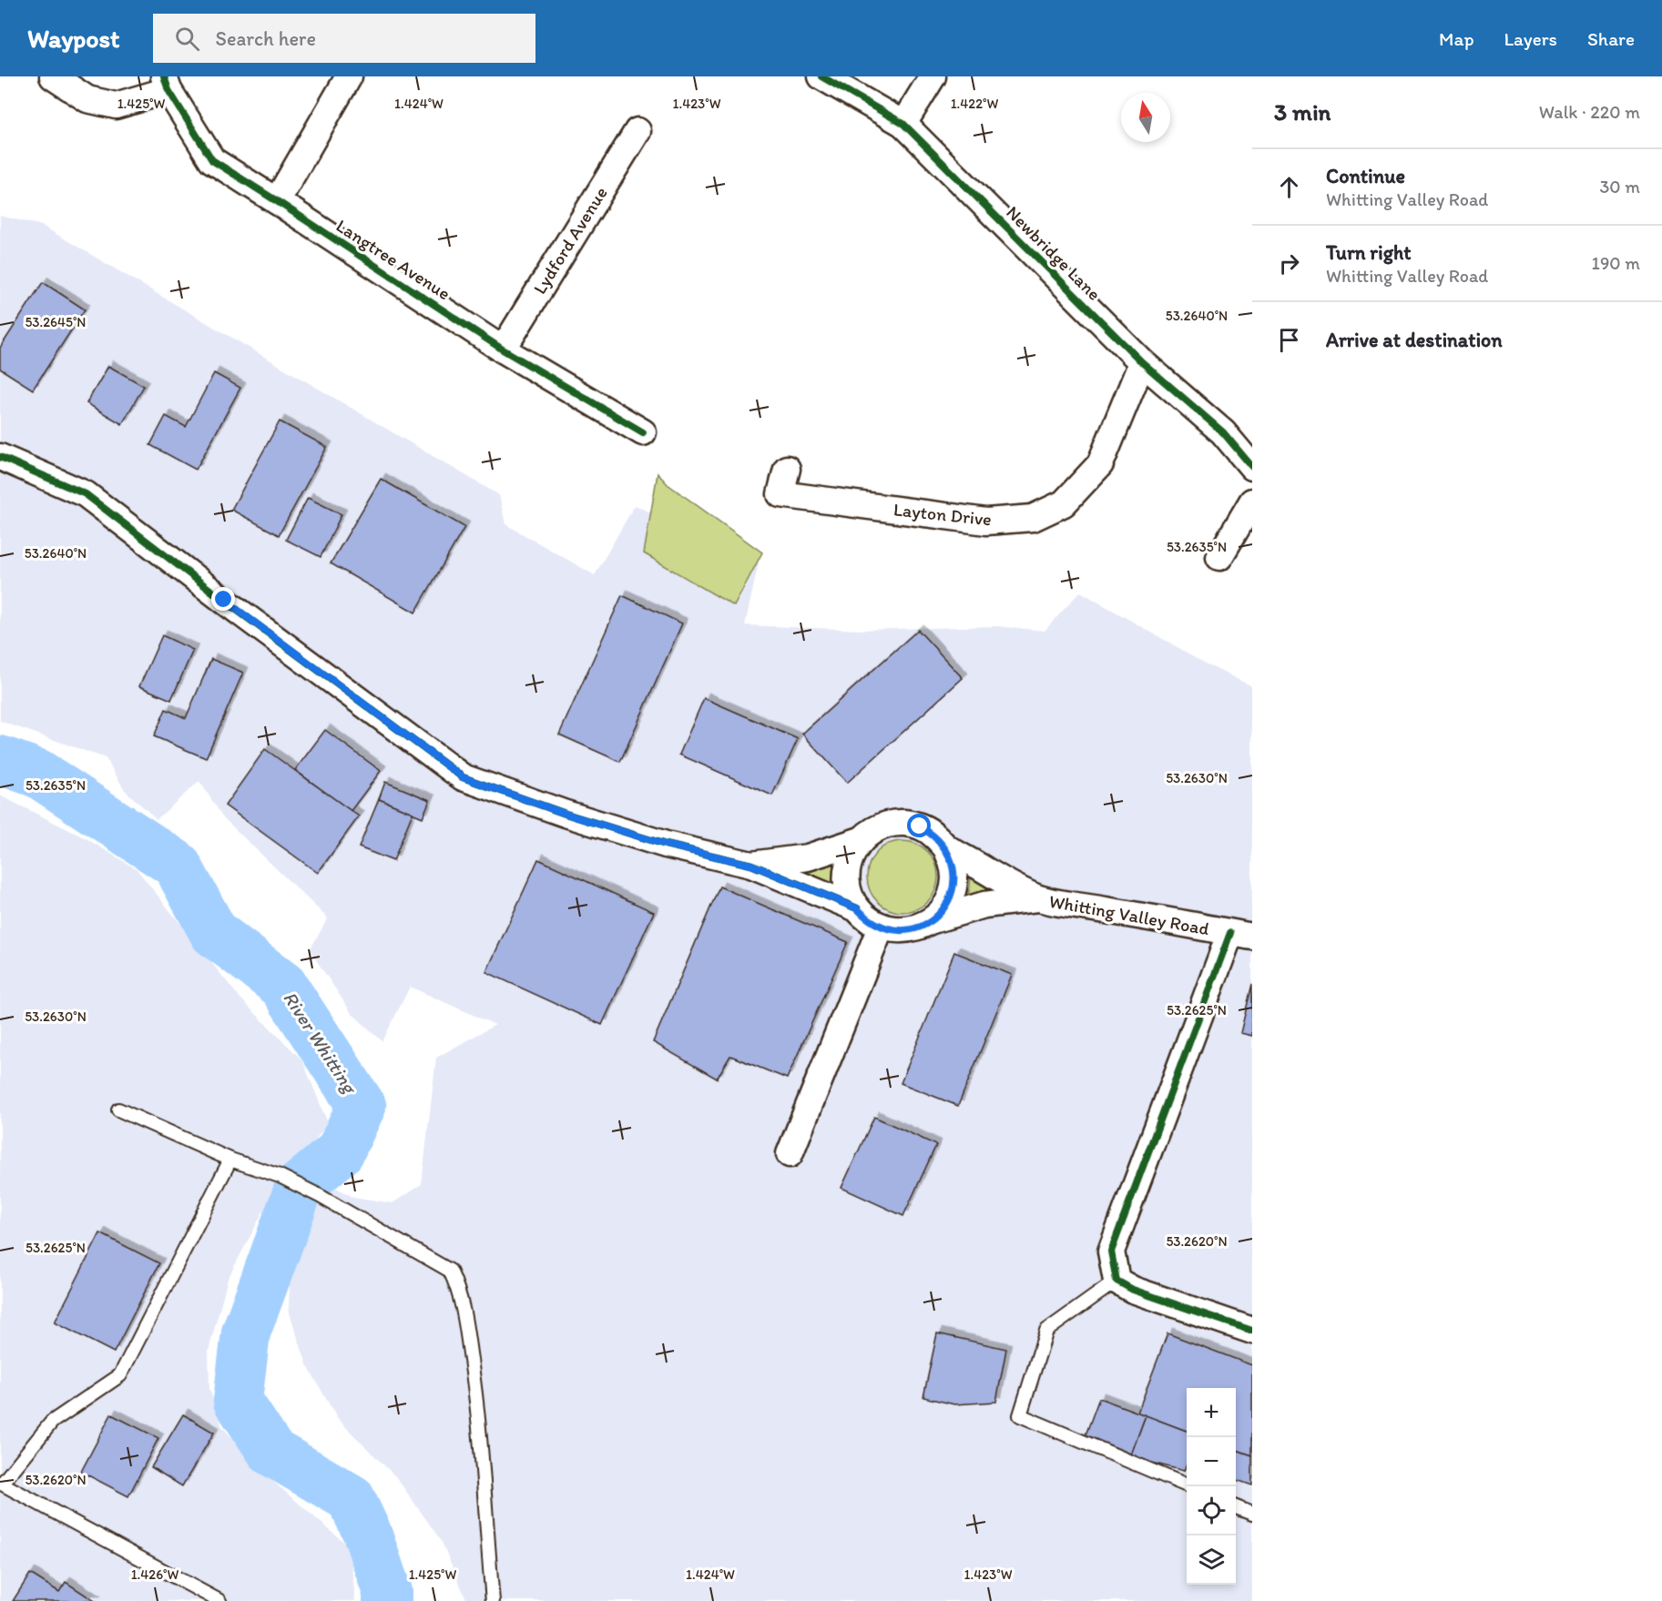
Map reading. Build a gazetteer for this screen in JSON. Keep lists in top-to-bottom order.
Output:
{
  "streets": {
    "street": [
      "Lydford Avenue",
      "Newbridge Lane",
      "Langtree Avenue",
      "Layton Drive",
      "Whitting Valley Road"
    ]
  },
  "crossings": [
    ["Lydford Avenue", "Langtree Avenue"],
    ["Newbridge Lane", "Layton Drive"]
  ],
  "water": ["River Whitting"],
  "north": "top",
  "page": {
    "header": "Waypost",
    "search": "Search here",
    "nav": ["Map", "Layers", "Share"],
    "heading": ["3 min", "Walk · 220 m"],
    "list": [
      ["Continue", "Whitting Valley Road", "30 m"],
      ["Turn right", "Whitting Valley Road", "190 m"],
      "Arrive at destination"
    ],
    "map_buttons": ["+", "−"]
  },
  "coordinates": [
    "1.425°W",
    "1.424°W",
    "1.423°W",
    "1.422°W",
    "53.2640°N",
    "53.2645°N",
    "53.2635°N",
    "53.2630°N",
    "53.2625°N",
    "53.2620°N",
    "1.426°W"
  ]
}
